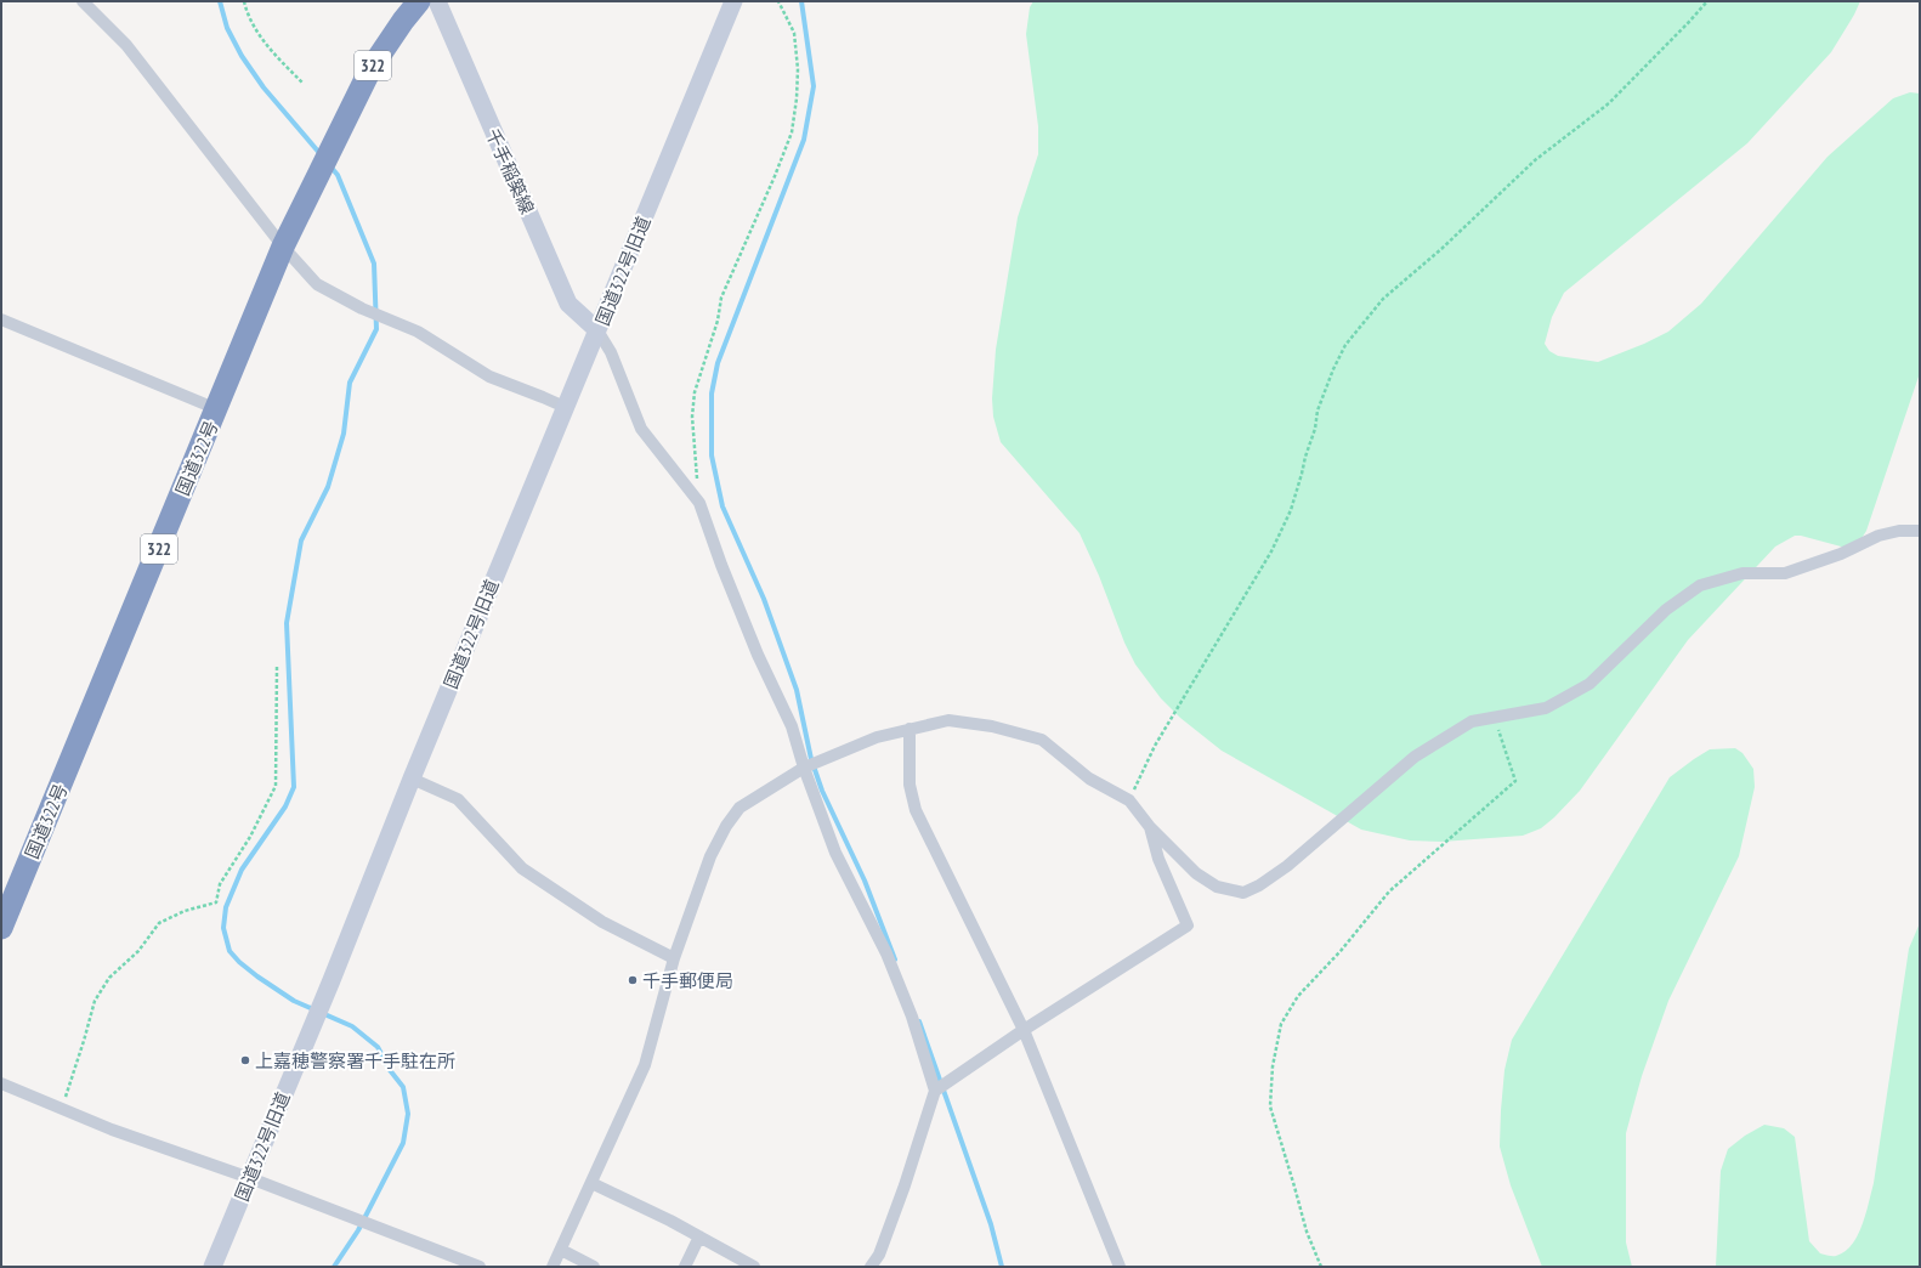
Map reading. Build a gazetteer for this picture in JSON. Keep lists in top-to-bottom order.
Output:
{
  "streets": {
    "highway": ["322", "国道322号"],
    "street": ["千手稲築線", "国道322号旧道"]
  },
  "crossings": [
    ["千手稲築線", "国道322号旧道"]
  ],
  "places": ["千手郵便局", "上嘉穂警察署千手駐在所"]
}
